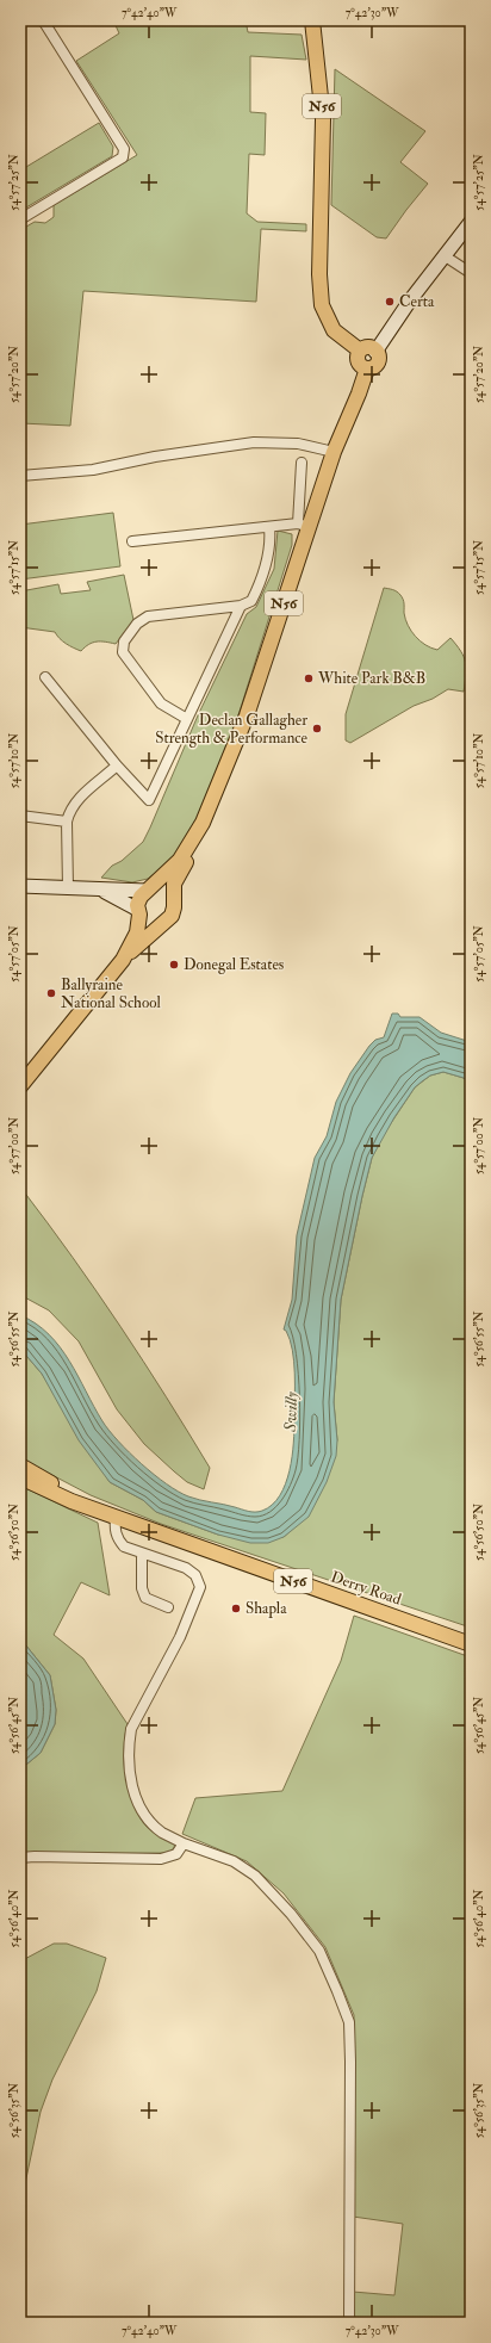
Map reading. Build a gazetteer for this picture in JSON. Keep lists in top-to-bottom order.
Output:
{
  "streets": {
    "main road": ["N56", "Derry Road"]
  },
  "water": ["Swilly"],
  "places": [
    "Certa",
    "White Park B&B",
    "Declan Gallagher Strength & Performance",
    "Donegal Estates",
    "Ballyraine National School",
    "Shapla"
  ],
  "coordinates": [
    "7°42'40\"W",
    "7°42'30\"W",
    "54°57'25\"N",
    "54°57'20\"N",
    "54°57'15\"N",
    "54°57'10\"N",
    "54°57'05\"N",
    "54°57'00\"N",
    "54°56'55\"N",
    "54°56'50\"N",
    "54°56'45\"N",
    "54°56'40\"N",
    "54°56'35\"N"
  ]
}
